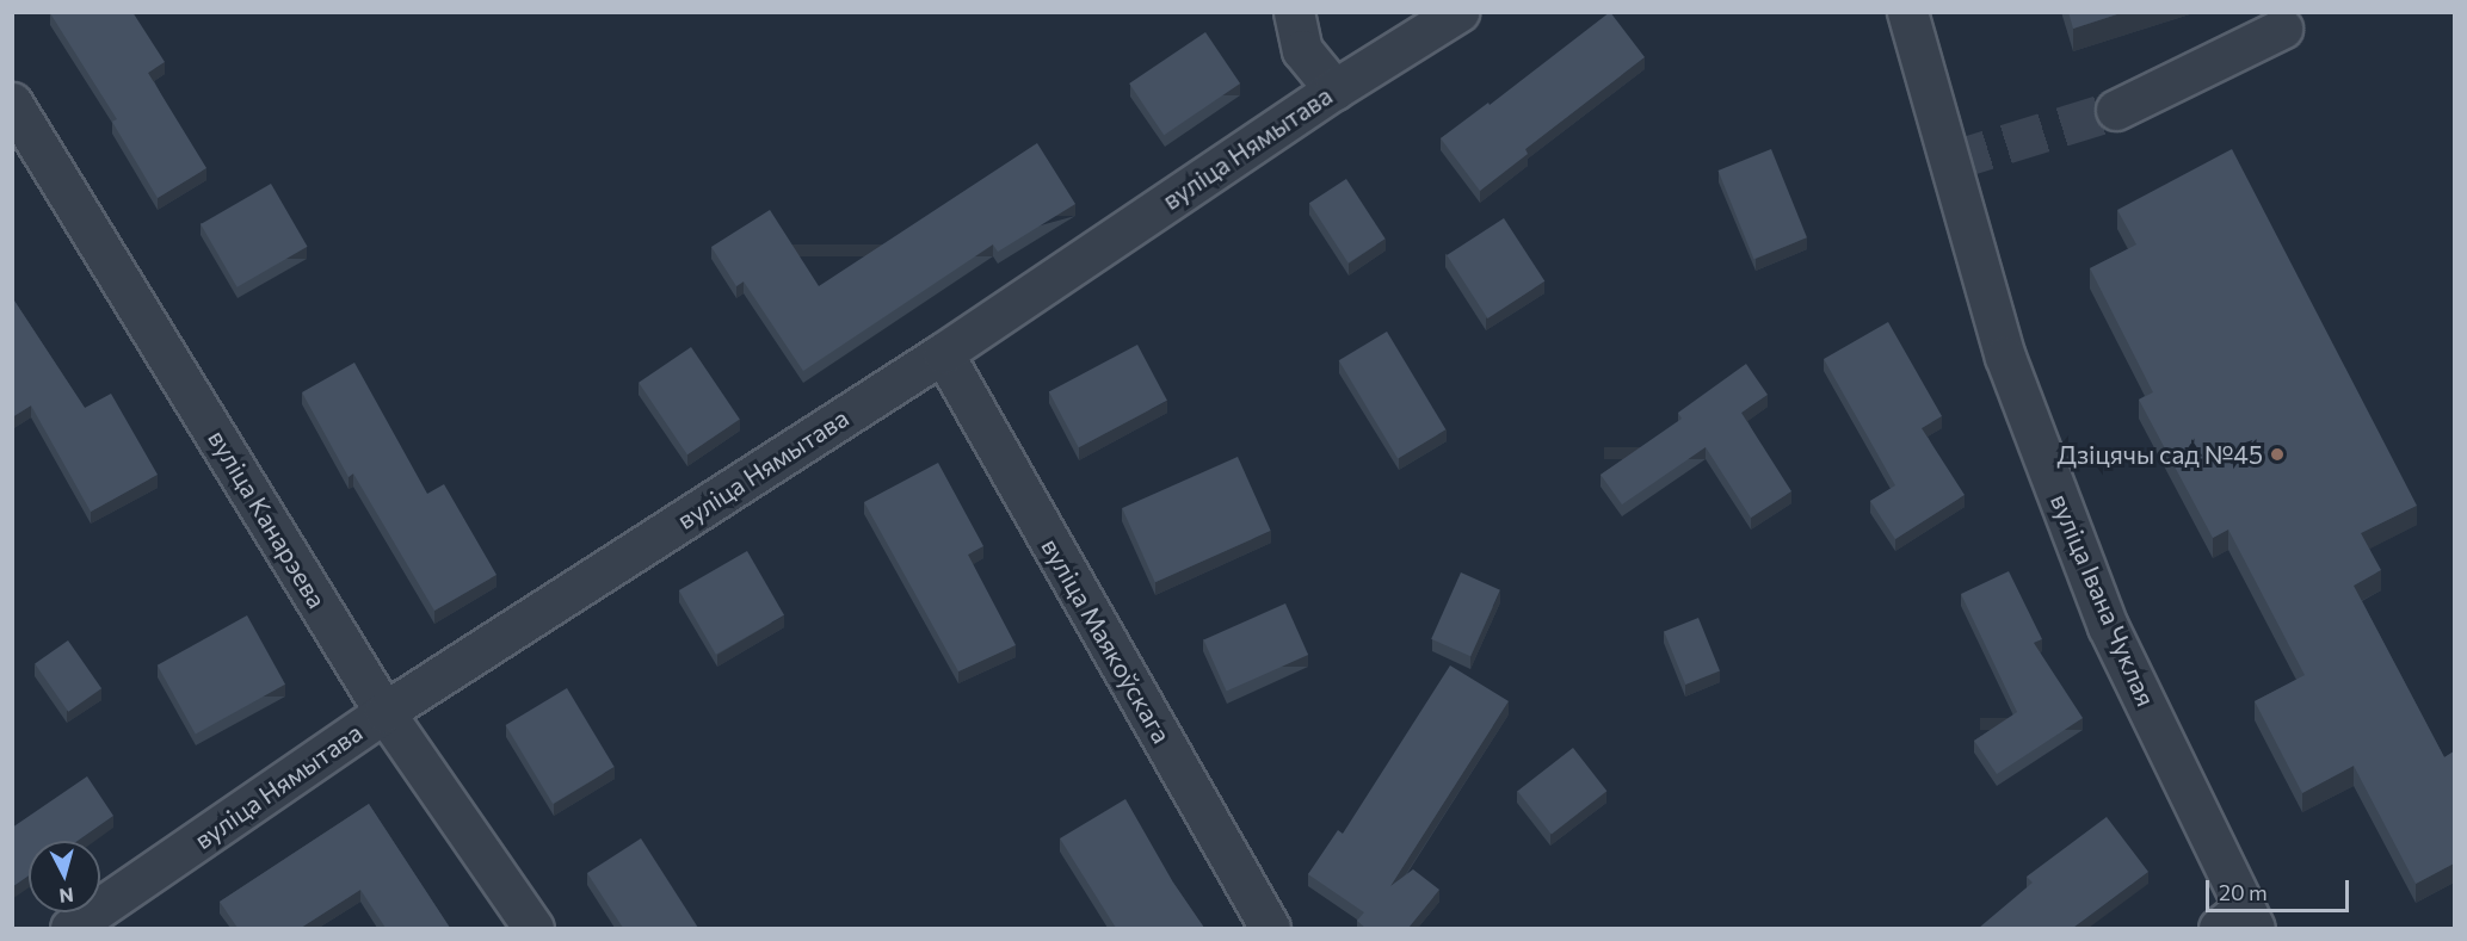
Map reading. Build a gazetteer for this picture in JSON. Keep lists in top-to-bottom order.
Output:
{
  "streets": {
    "street": [
      "вуліца Нямытава",
      "вуліца Канарэева",
      "вуліца Івана Чуклая",
      "вуліца Маякоўскага"
    ]
  },
  "crossings": [
    ["вуліца Нямытава", "вуліца Канарэева"],
    ["вуліца Нямытава", "вуліца Маякоўскага"]
  ],
  "places": ["Дзіцячы сад №45"],
  "scale_bar": "20 m",
  "north": "bottom"
}
